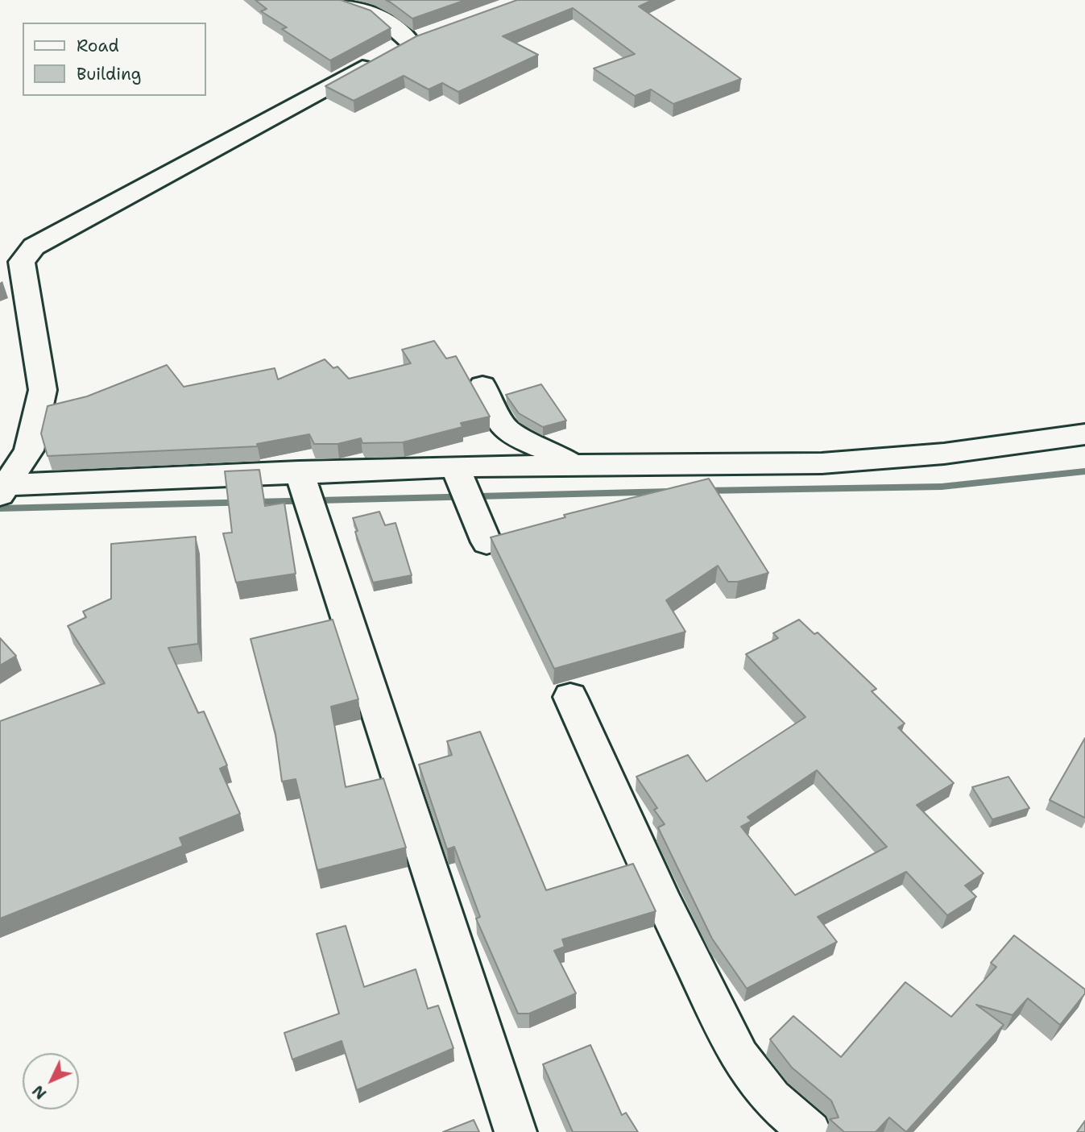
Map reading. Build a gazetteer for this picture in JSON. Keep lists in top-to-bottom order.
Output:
{
  "legend": ["Road", "Building"],
  "north": "bottom left"
}
